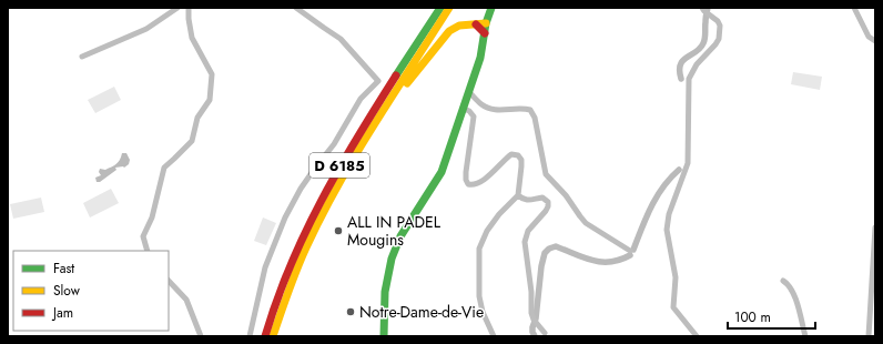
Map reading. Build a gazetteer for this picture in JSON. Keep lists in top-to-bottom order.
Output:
{
  "streets": {
    "main road": ["D 6185"]
  },
  "places": ["ALL IN PADEL Mougins", "Notre-Dame-de-Vie"],
  "legend": ["Fast", "Slow", "Jam"],
  "scale_bar": "100 m"
}
